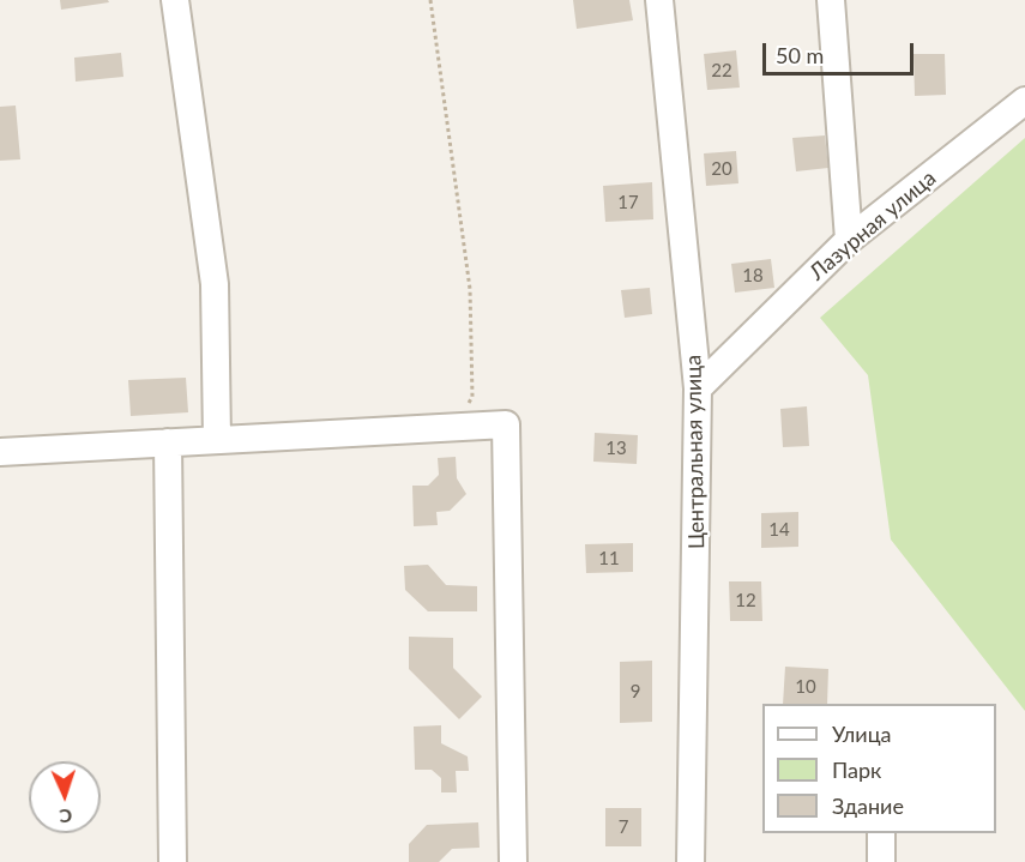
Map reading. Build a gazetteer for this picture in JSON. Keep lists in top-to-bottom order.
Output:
{
  "streets": {
    "street": ["Лазурная улица", "Центральная улица"]
  },
  "crossings": [
    ["Лазурная улица", "Центральная улица"]
  ],
  "house_numbers": [
    "22",
    "20",
    "17",
    "18",
    "13",
    "14",
    "11",
    "12",
    "10",
    "9",
    "7"
  ],
  "legend": ["Улица", "Парк", "Здание"],
  "scale_bar": "50 m",
  "north": "bottom"
}
